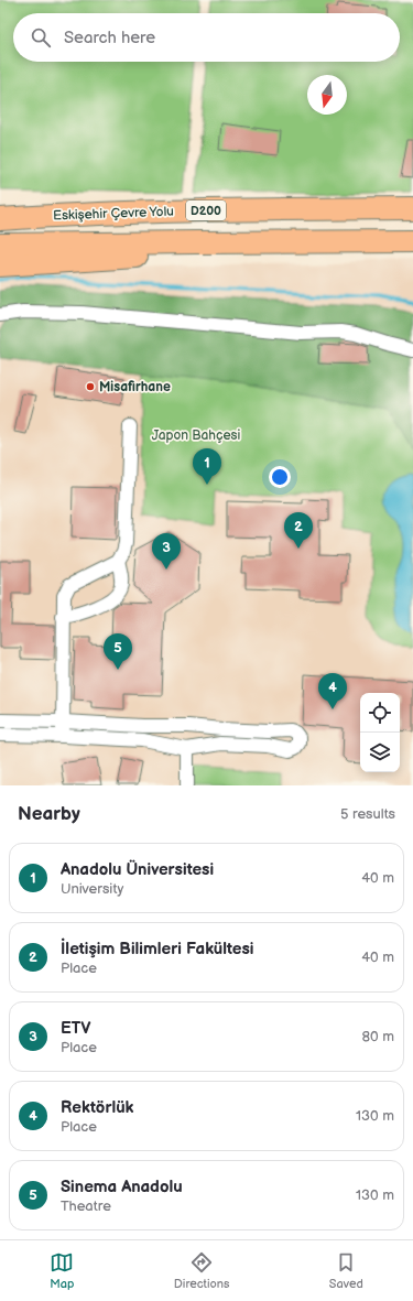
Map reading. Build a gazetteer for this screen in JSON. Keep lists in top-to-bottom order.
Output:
{
  "streets": {
    "highway": ["D200", "Eskişehir Çevre Yolu"]
  },
  "parks": ["Japon Bahçesi"],
  "places": ["Misafirhane"],
  "north": "bottom",
  "page": {
    "search": "Search here",
    "pins": [
      "1",
      "2",
      "3",
      "5",
      "4"
    ],
    "heading": ["Nearby", "5 results"],
    "list": [
      {
        "mark": "1",
        "name": "Anadolu Üniversitesi",
        "note": "University",
        "value": "40 m"
      },
      {
        "mark": "2",
        "name": "İletişim Bilimleri Fakültesi",
        "note": "Place",
        "value": "40 m"
      },
      {
        "mark": "3",
        "name": "ETV",
        "note": "Place",
        "value": "80 m"
      },
      {
        "mark": "4",
        "name": "Rektörlük",
        "note": "Place",
        "value": "130 m"
      },
      {
        "mark": "5",
        "name": "Sinema Anadolu",
        "note": "Theatre",
        "value": "130 m"
      }
    ],
    "nav": ["Map", "Directions", "Saved"]
  }
}
